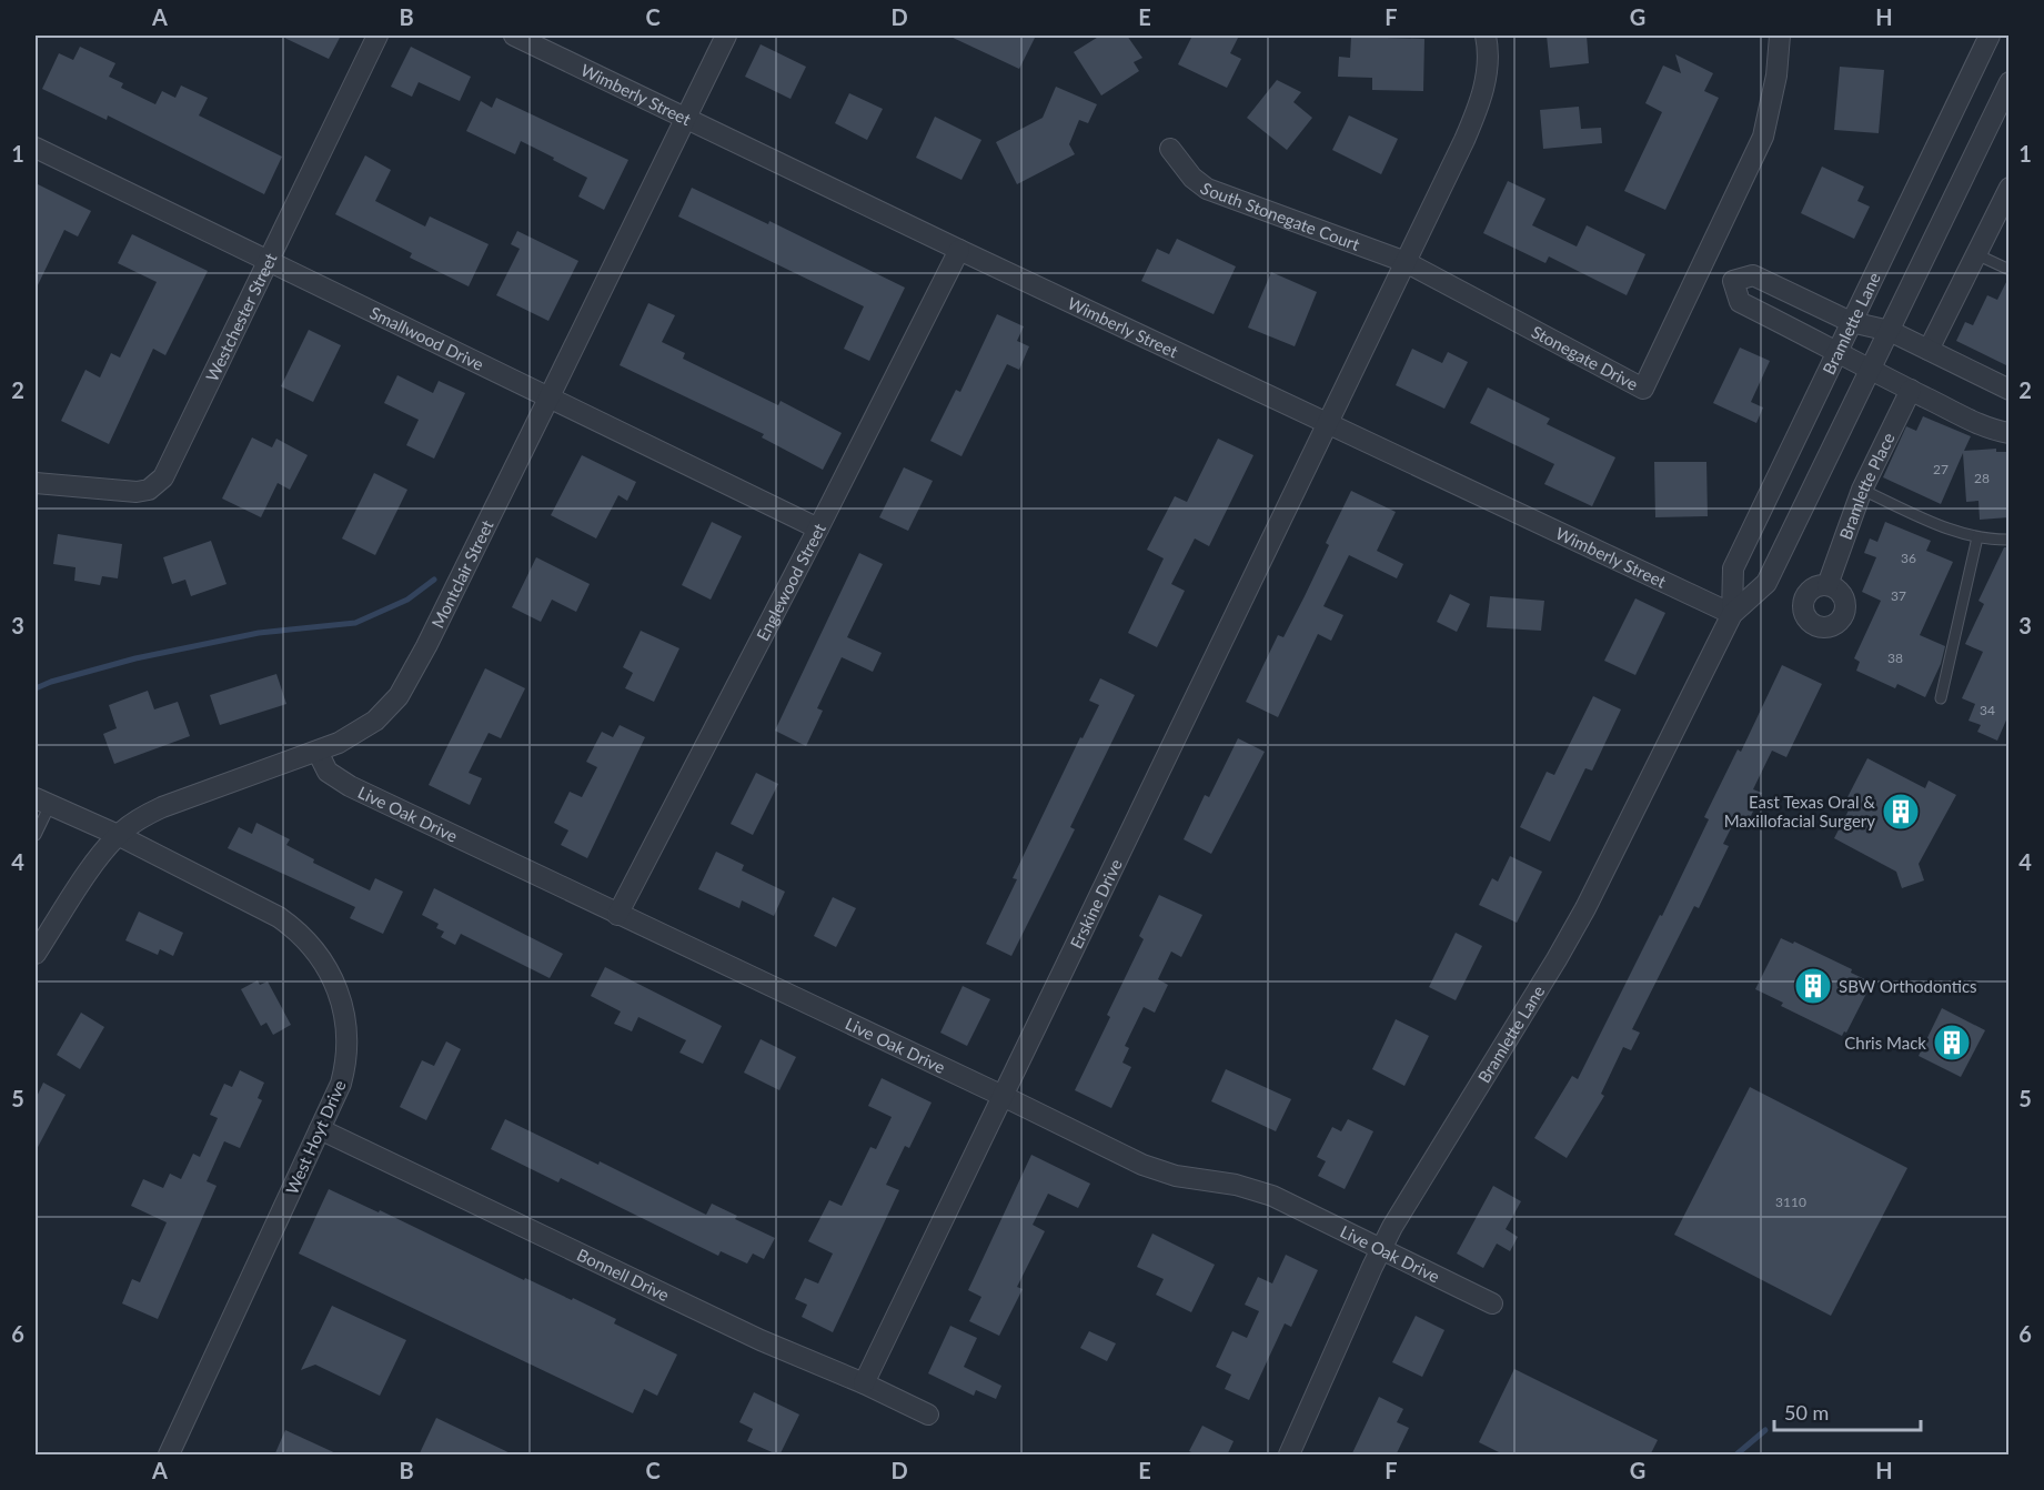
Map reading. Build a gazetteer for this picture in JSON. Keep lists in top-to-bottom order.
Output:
{
  "streets": {
    "street": [
      "Wimberly Street",
      "South Stonegate Court",
      "Westchester Street",
      "Bramlette Lane",
      "Smallwood Drive",
      "Stonegate Drive",
      "Bramlette Place",
      "Montclair Street",
      "Englewood Street",
      "Live Oak Drive",
      "Erskine Drive",
      "West Hoyt Drive",
      "Bonnell Drive"
    ]
  },
  "crossings": [
    ["Wimberly Street", "Bramlette Lane"],
    ["Wimberly Street", "Montclair Street"],
    ["Wimberly Street", "Englewood Street"],
    ["Wimberly Street", "Erskine Drive"],
    ["South Stonegate Court", "Stonegate Drive"],
    ["Westchester Street", "Smallwood Drive"],
    ["Bramlette Lane", "Live Oak Drive"],
    ["Smallwood Drive", "Montclair Street"],
    ["Smallwood Drive", "Englewood Street"],
    ["Montclair Street", "Live Oak Drive"],
    ["Montclair Street", "West Hoyt Drive"],
    ["Englewood Street", "Live Oak Drive"],
    ["Live Oak Drive", "Erskine Drive"],
    ["Erskine Drive", "Bonnell Drive"],
    ["West Hoyt Drive", "Bonnell Drive"]
  ],
  "places": {
    "building": ["East Texas Oral & Maxillofacial Surgery", "SBW Orthodontics", "Chris Mack"]
  },
  "house_numbers": [
    "27",
    "28",
    "36",
    "37",
    "38",
    "34",
    "3110"
  ],
  "scale_bar": "50 m",
  "grid": {
    "columns": [
      "A",
      "B",
      "C",
      "D",
      "E",
      "F",
      "G",
      "H"
    ],
    "rows": [
      "1",
      "2",
      "3",
      "4",
      "5",
      "6"
    ]
  }
}
